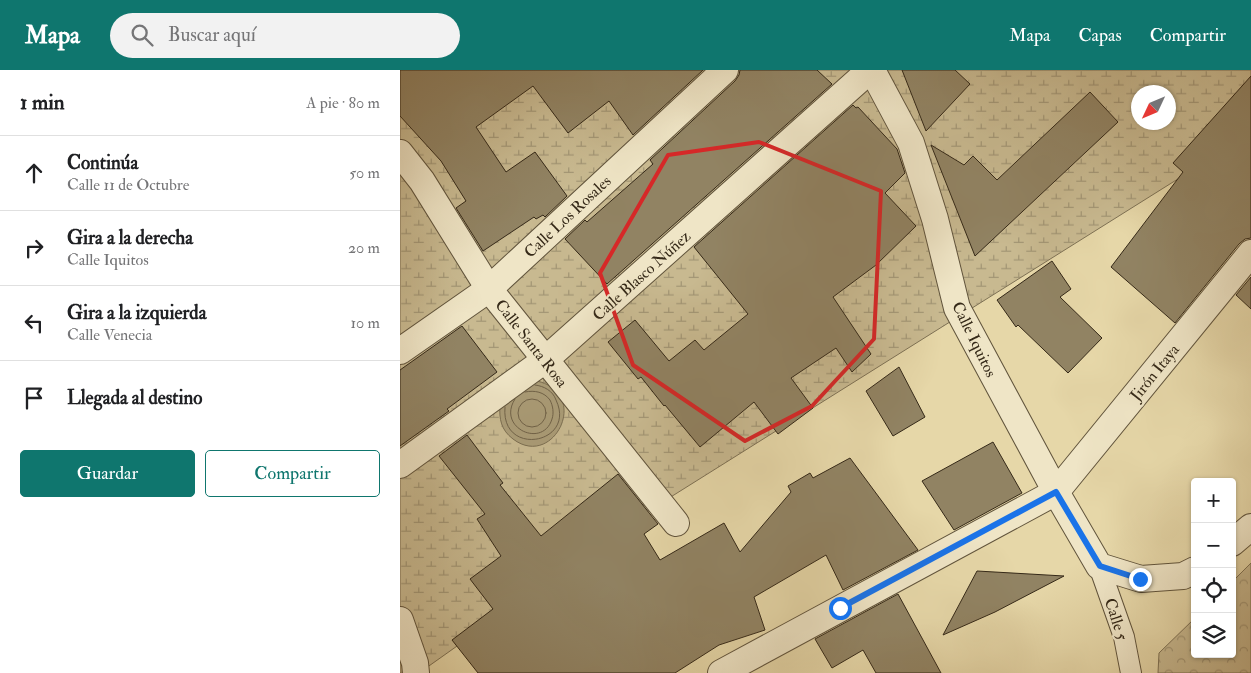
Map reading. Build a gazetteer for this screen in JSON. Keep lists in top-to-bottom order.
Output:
{
  "streets": {
    "street": [
      "Calle Los Rosales",
      "Calle Blasco Núñez",
      "Calle Iquitos",
      "Calle Santa Rosa",
      "Jirón Itaya",
      "Calle 5"
    ]
  },
  "crossings": [
    ["Calle Los Rosales", "Calle Santa Rosa"],
    ["Calle Blasco Núñez", "Calle Iquitos"],
    ["Calle Blasco Núñez", "Calle Santa Rosa"],
    ["Calle Iquitos", "Jirón Itaya"],
    ["Calle Iquitos", "Calle 5"]
  ],
  "north": "bottom left",
  "page": {
    "header": "Mapa",
    "search": "Buscar aquí",
    "nav": ["Mapa", "Capas", "Compartir"],
    "heading": ["1 min", "A pie · 80 m"],
    "list": [
      ["Continúa", "Calle 11 de Octubre", "50 m"],
      ["Gira a la derecha", "Calle Iquitos", "20 m"],
      ["Gira a la izquierda", "Calle Venecia", "10 m"],
      "Llegada al destino"
    ],
    "buttons": ["Guardar", "Compartir"],
    "map_buttons": ["+", "−"]
  }
}
